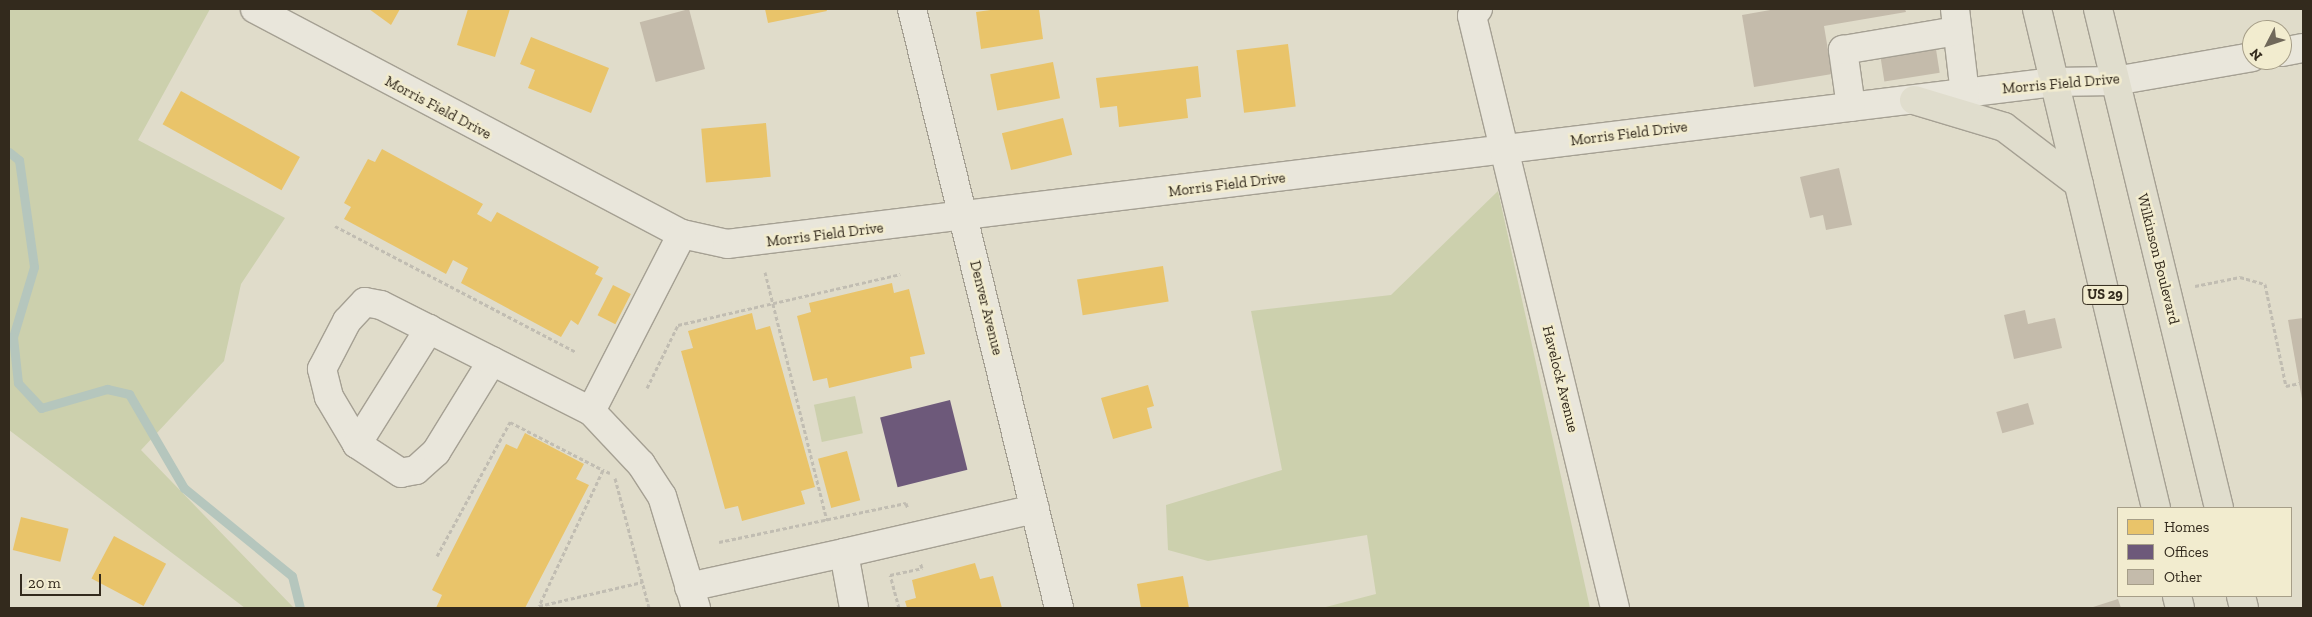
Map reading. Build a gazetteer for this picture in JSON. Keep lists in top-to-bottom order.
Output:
{
  "streets": {
    "main road": ["Wilkinson Boulevard", "US 29"],
    "street": ["Morris Field Drive", "Denver Avenue", "Havelock Avenue"]
  },
  "crossings": [
    ["Morris Field Drive", "Wilkinson Boulevard"],
    ["Morris Field Drive", "US 29"],
    ["Morris Field Drive", "Denver Avenue"],
    ["Morris Field Drive", "Havelock Avenue"]
  ],
  "legend": ["Homes", "Offices", "Other"],
  "scale_bar": "20 m",
  "north": "bottom left"
}
